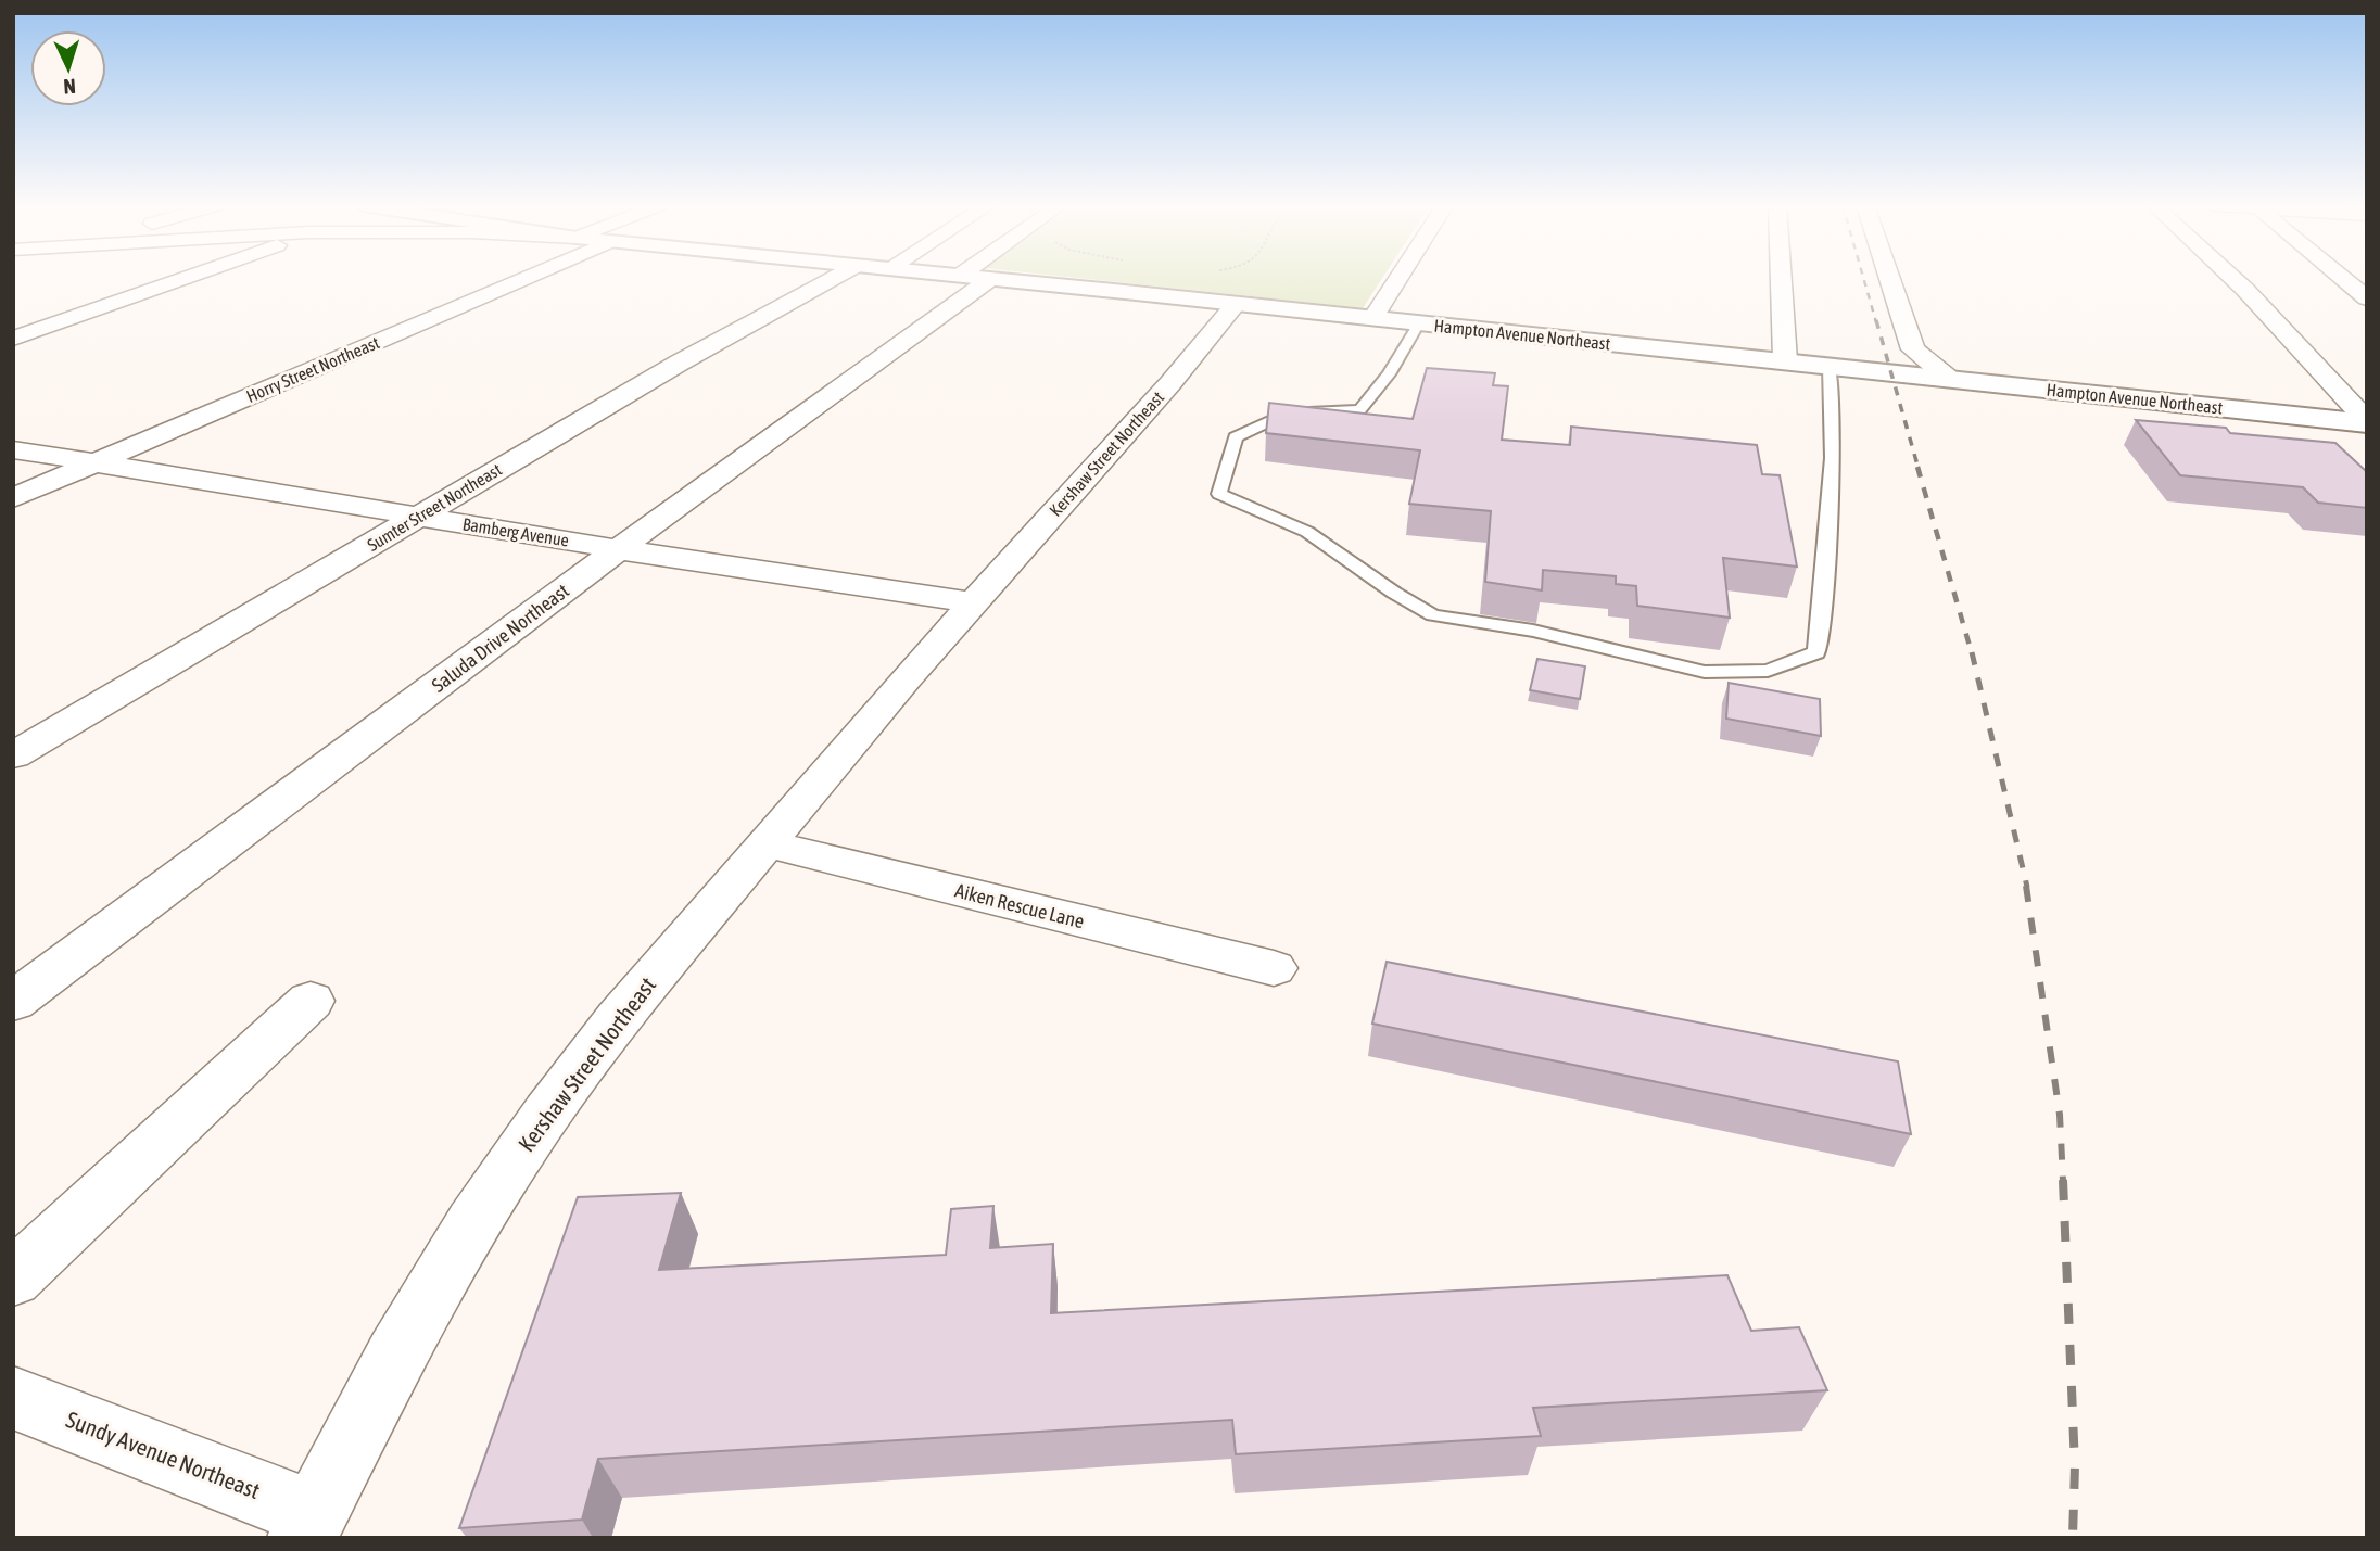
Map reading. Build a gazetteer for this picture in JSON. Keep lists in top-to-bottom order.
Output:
{
  "streets": {
    "street": [
      "Hampton Avenue Northeast",
      "Horry Street Northeast",
      "Kershaw Street Northeast",
      "Sumter Street Northeast",
      "Bamberg Avenue",
      "Saluda Drive Northeast",
      "Aiken Rescue Lane",
      "Sundy Avenue Northeast"
    ]
  },
  "crossings": [
    ["Hampton Avenue Northeast", "Kershaw Street Northeast"],
    ["Horry Street Northeast", "Bamberg Avenue"],
    ["Kershaw Street Northeast", "Bamberg Avenue"],
    ["Kershaw Street Northeast", "Aiken Rescue Lane"],
    ["Kershaw Street Northeast", "Sundy Avenue Northeast"],
    ["Sumter Street Northeast", "Bamberg Avenue"],
    ["Bamberg Avenue", "Saluda Drive Northeast"]
  ],
  "north": "bottom"
}
